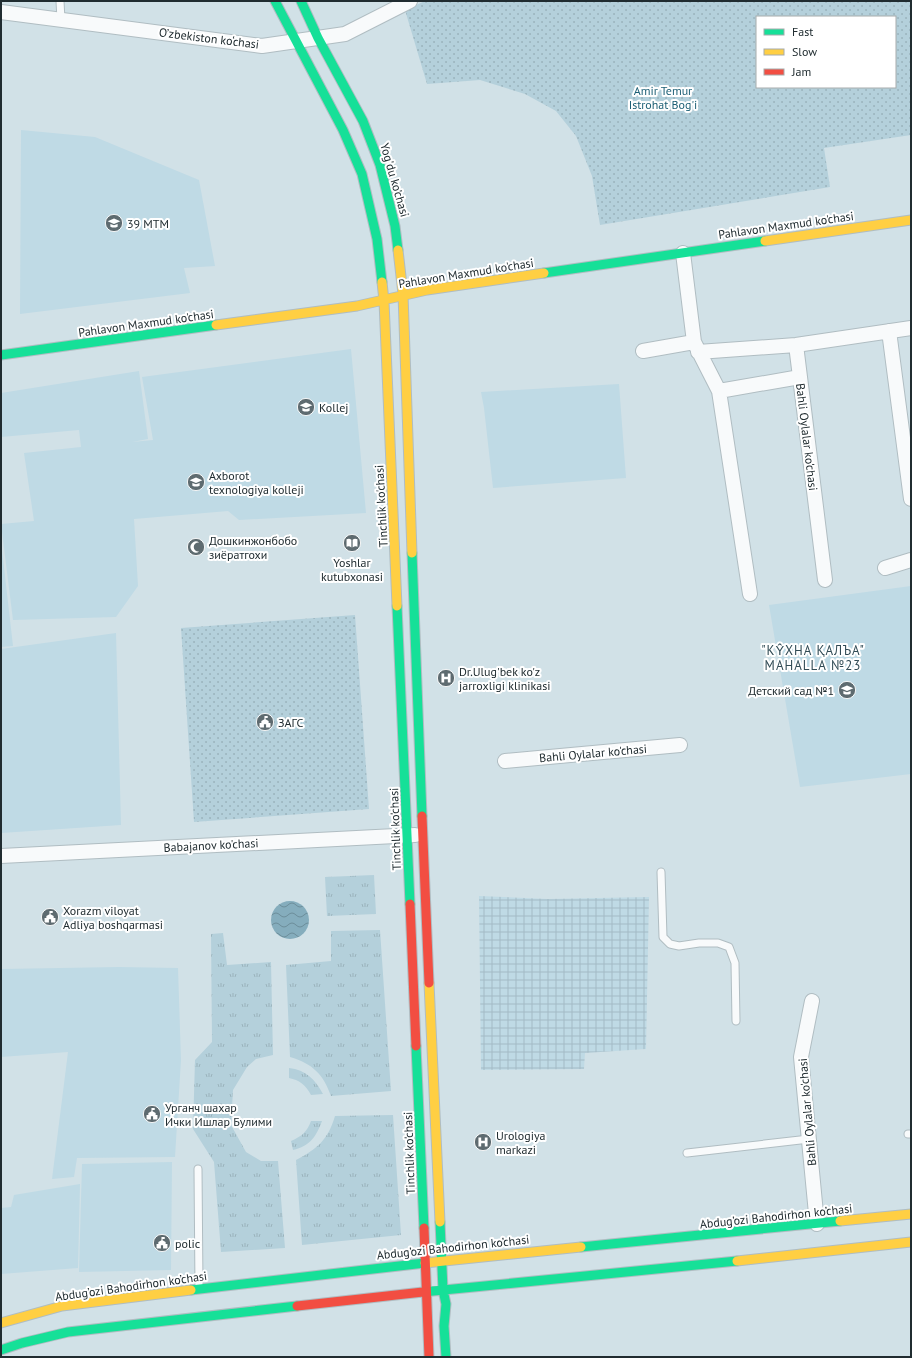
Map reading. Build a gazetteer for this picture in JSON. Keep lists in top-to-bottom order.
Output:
{
  "streets": {
    "main road": [
      "Yog'du ko'chasi",
      "Pahlavon Maxmud ko'chasi",
      "Tinchlik ko'chasi",
      "Abdug’ozi Bahodirhon ko’chasi"
    ],
    "street": ["O’zbekiston ko‘chasi", "Bahli Oylalar ko'chasi", "Babajanov ko'chasi"]
  },
  "crossings": [
    ["O’zbekiston ko‘chasi", "Yog'du ko'chasi"],
    ["Yog'du ko'chasi", "Pahlavon Maxmud ko'chasi"],
    ["Yog'du ko'chasi", "Babajanov ko'chasi"],
    ["Pahlavon Maxmud ko'chasi", "Tinchlik ko'chasi"],
    ["Bahli Oylalar ko'chasi", "Abdug’ozi Bahodirhon ko’chasi"],
    ["Tinchlik ko'chasi", "Babajanov ko'chasi"],
    ["Tinchlik ko'chasi", "Abdug’ozi Bahodirhon ko’chasi"]
  ],
  "districts": ["\"KŶХНА ҚАЛЪА\" MAHALLA №23"],
  "parks": ["Amir Temur Istrohat Bog'i"],
  "places": {
    "school or university": [
      "39 MTM",
      "Kollej",
      "Axborot texnologiya kolleji",
      "Детский сад №1"
    ],
    "library": ["Yoshlar kutubxonasi"],
    "mosque": ["Дошкинжонбобо зиёратгохи"],
    "hospital": ["Dr.Ulug'bek ko'z jarroxligi klinikasi", "Urologiya markazi"],
    "public building": [
      "ЗАГС",
      "Xorazm viloyat Adliya boshqarmasi",
      "Урганч шахар Ички Ишлар Булими",
      "polic"
    ]
  },
  "legend": ["Fast", "Slow", "Jam"]
}
